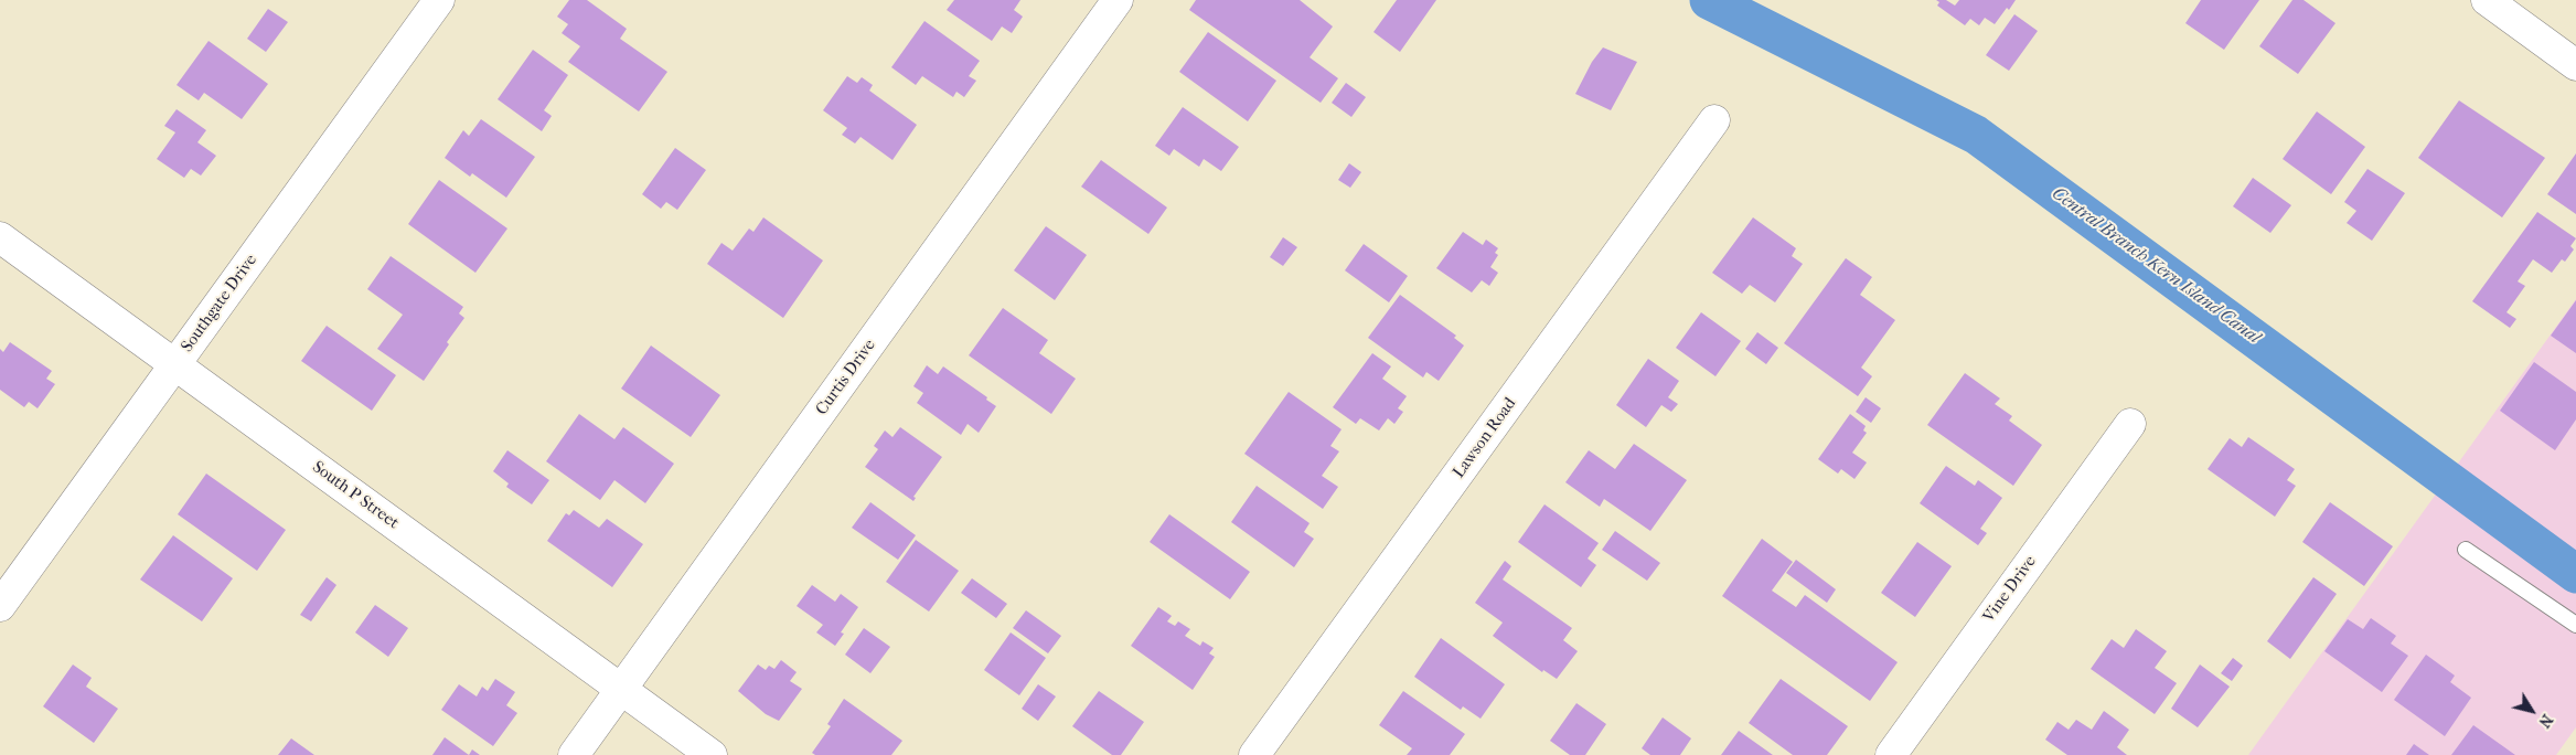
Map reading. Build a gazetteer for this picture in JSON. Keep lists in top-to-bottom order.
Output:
{
  "streets": {
    "street": [
      "Southgate Drive",
      "Curtis Drive",
      "Lawson Road",
      "South P Street",
      "Vine Drive"
    ]
  },
  "crossings": [
    ["Southgate Drive", "South P Street"],
    ["Curtis Drive", "South P Street"]
  ],
  "water": ["Central Branch Kern Island Canal"],
  "north": "bottom right"
}
